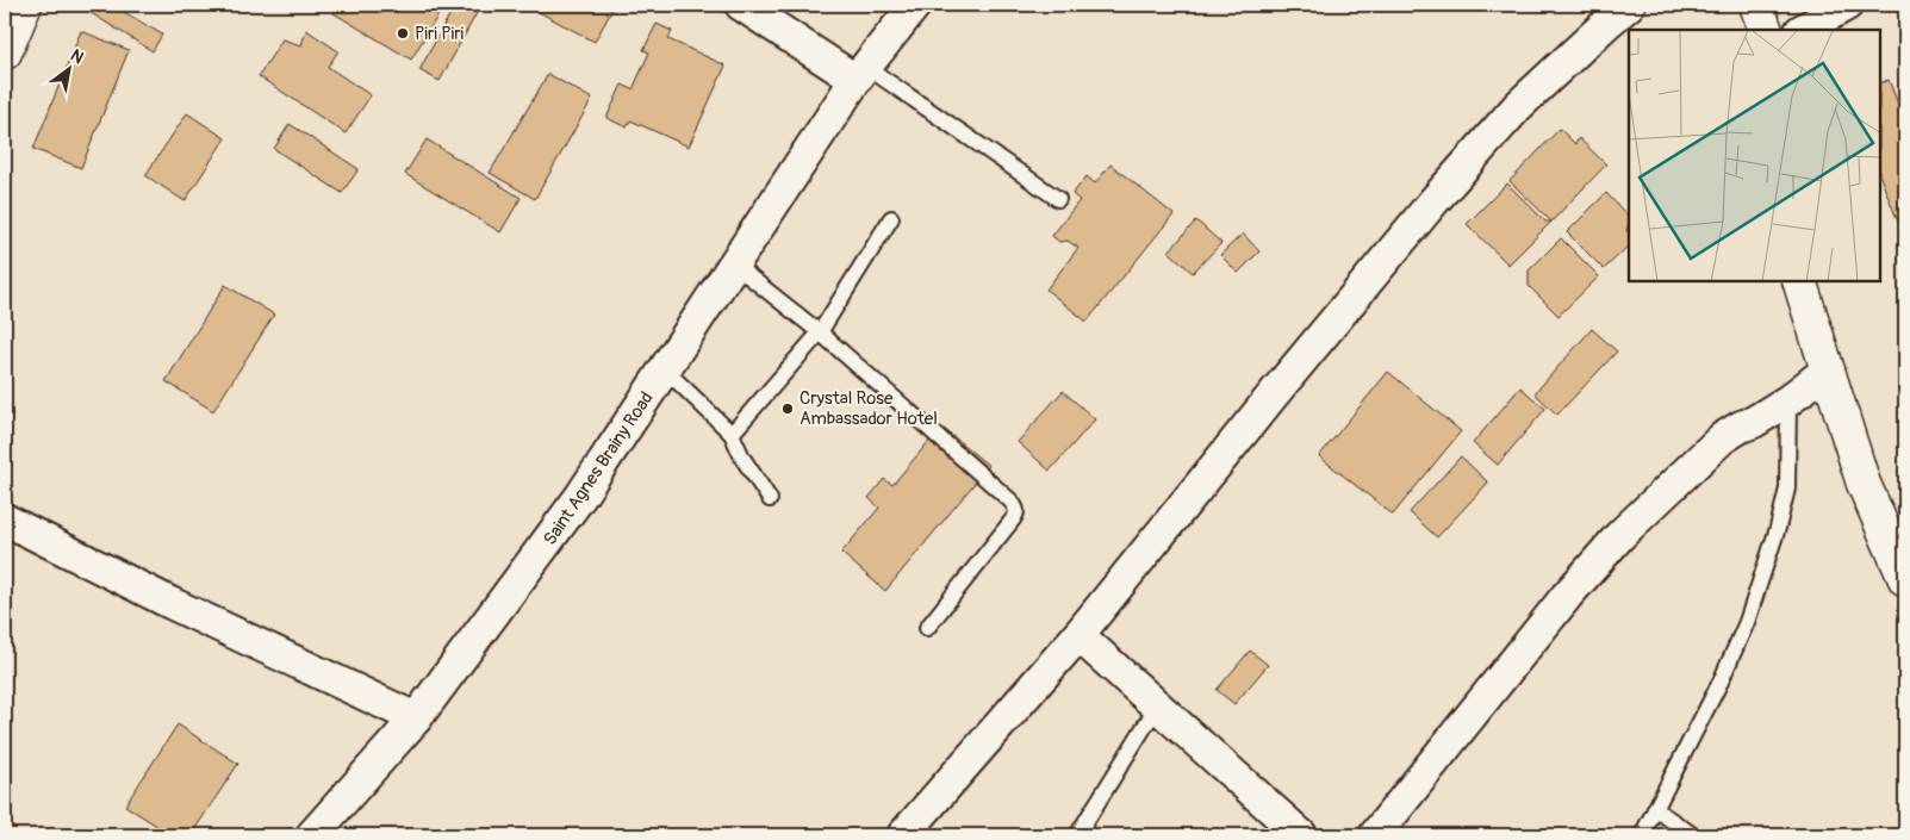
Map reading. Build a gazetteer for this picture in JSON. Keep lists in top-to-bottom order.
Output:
{
  "streets": {
    "street": ["Saint Agnes Brainy Road"]
  },
  "places": ["Piri Piri", "Crystal Rose Ambassador Hotel"],
  "north": "top right"
}
